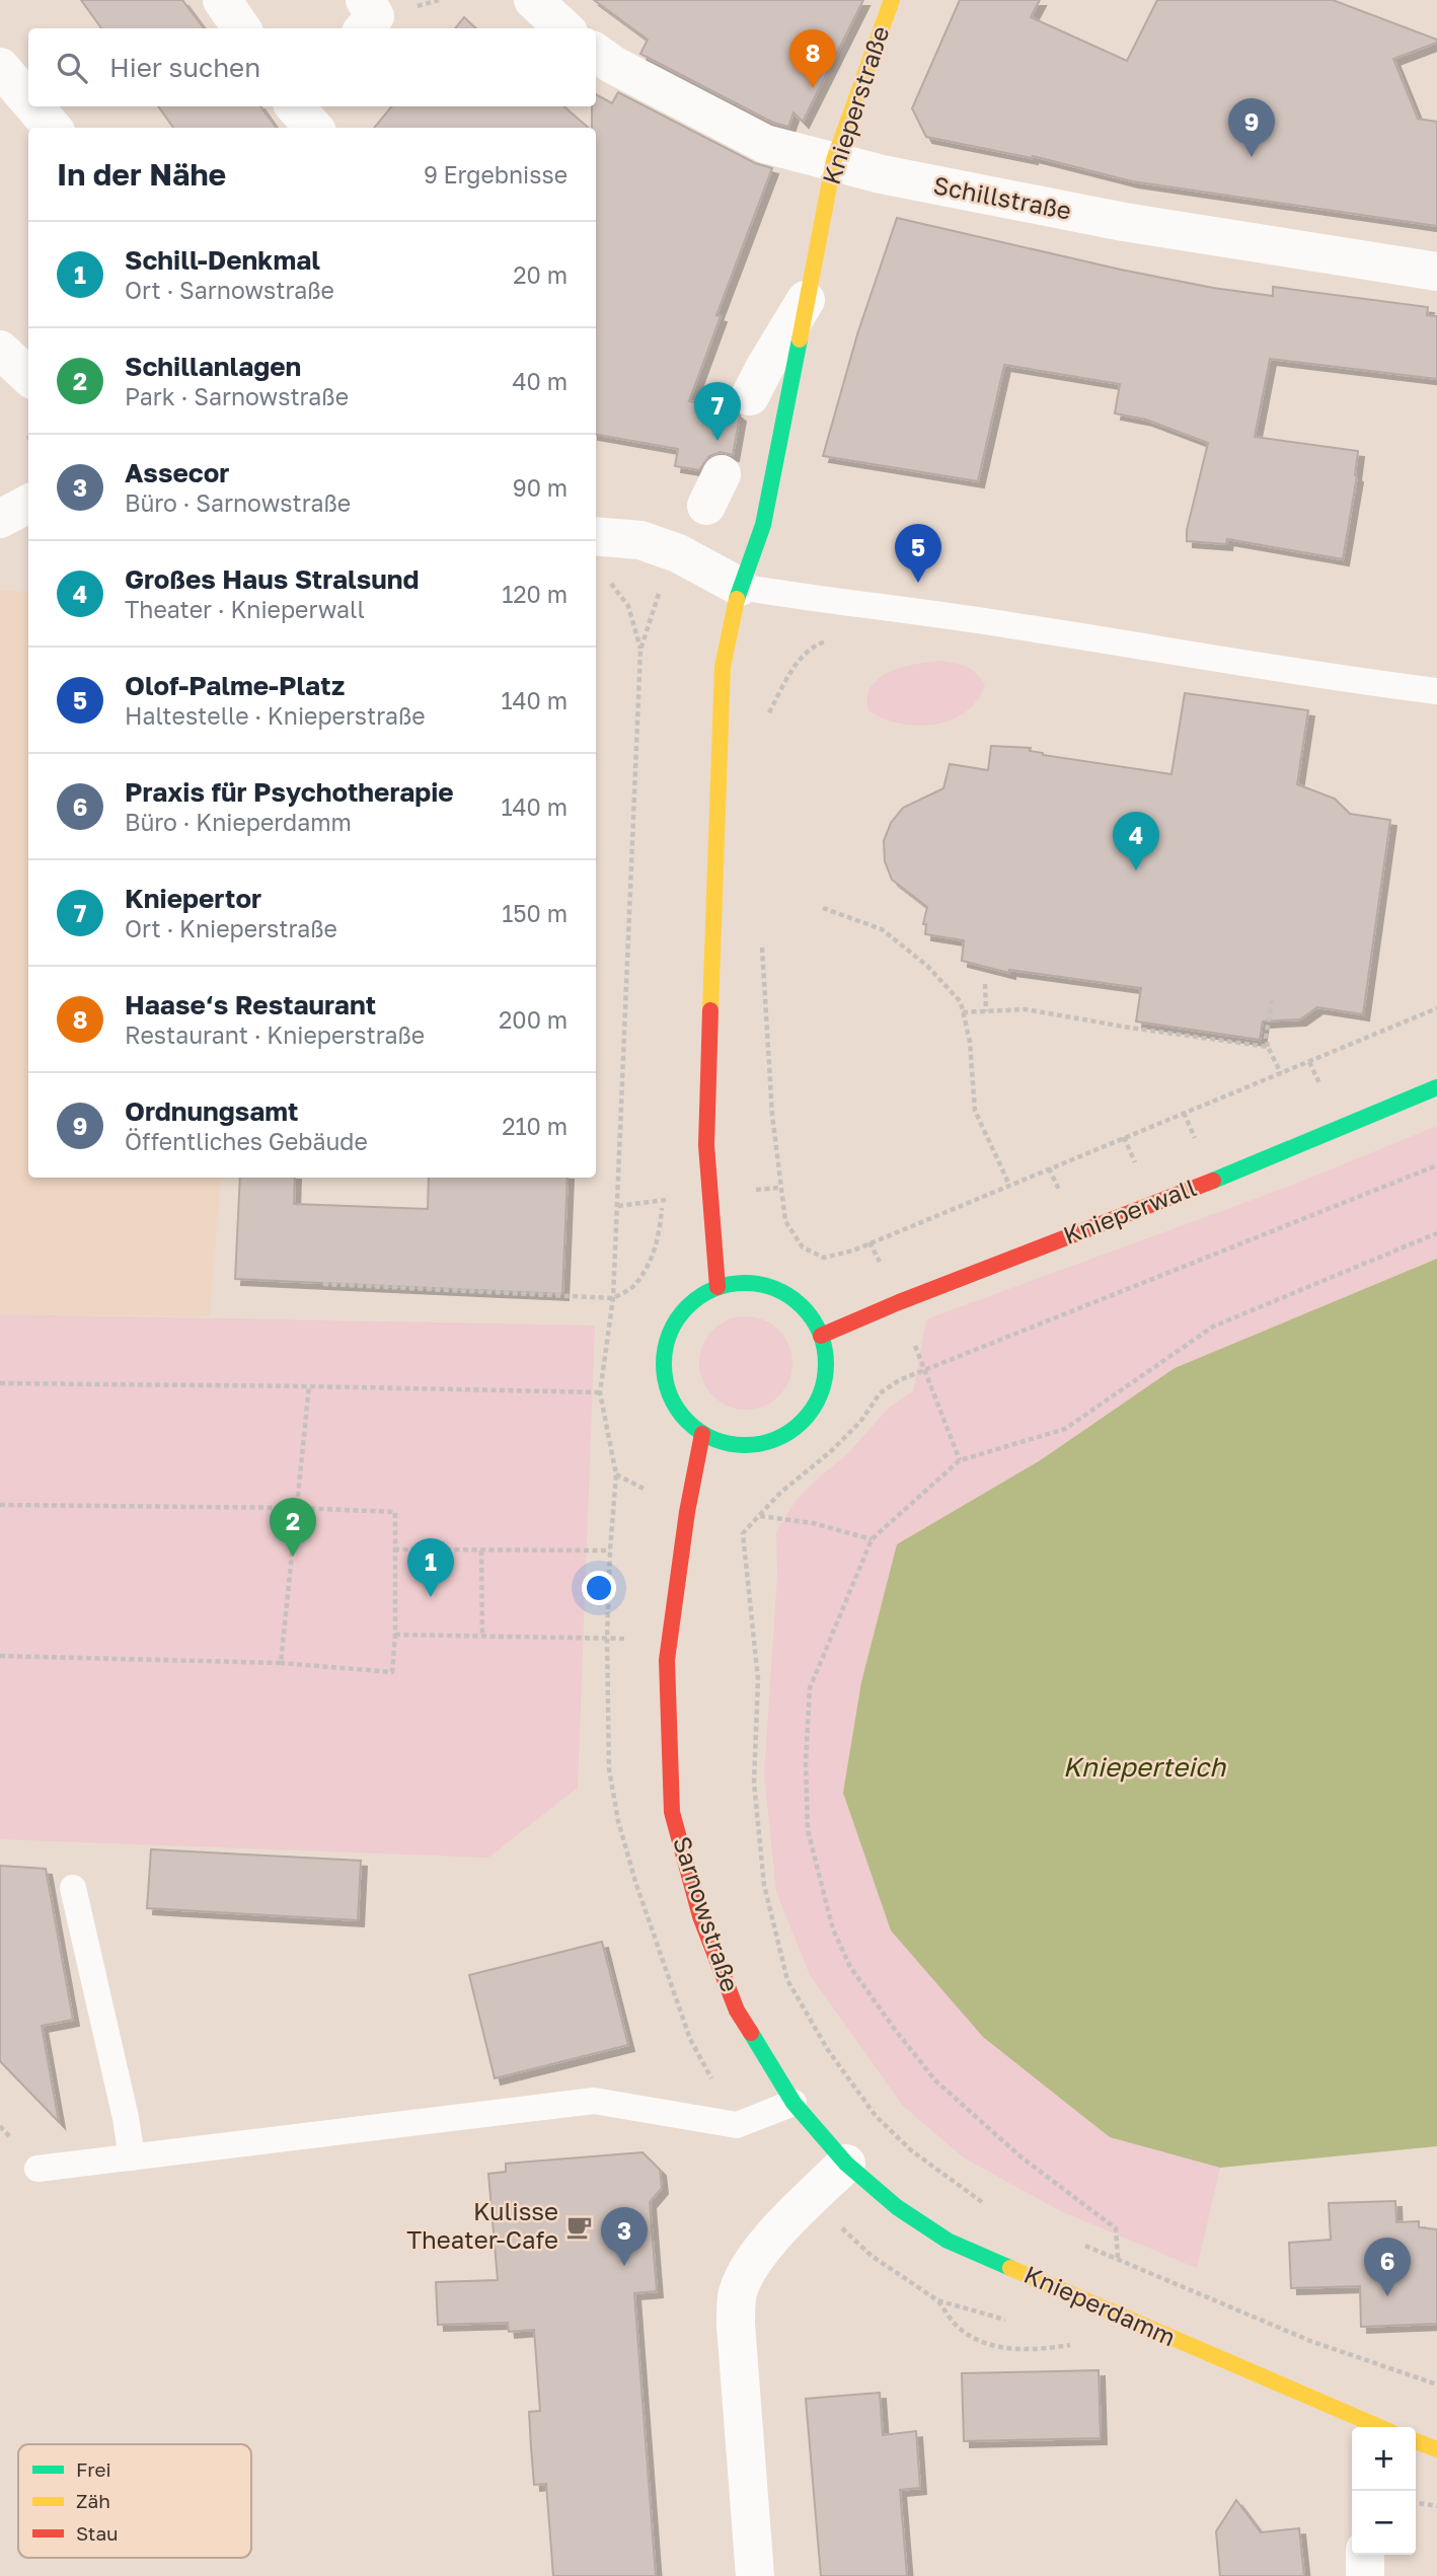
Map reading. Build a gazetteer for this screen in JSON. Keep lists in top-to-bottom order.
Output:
{
  "streets": {
    "street": [
      "Knieperstraße",
      "Schillstraße",
      "Knieperwall",
      "Sarnowstraße",
      "Knieperdamm"
    ]
  },
  "crossings": [
    ["Knieperstraße", "Schillstraße"],
    ["Knieperstraße", "Knieperwall"],
    ["Knieperstraße", "Sarnowstraße"],
    ["Knieperwall", "Sarnowstraße"],
    ["Sarnowstraße", "Knieperdamm"]
  ],
  "water": ["Knieperteich"],
  "places": {
    "cafe": ["Kulisse Theater-Cafe"]
  },
  "legend": ["Frei", "Zäh", "Stau"],
  "page": {
    "search": "Hier suchen",
    "pins": [
      "8",
      "9",
      "7",
      "5",
      "4",
      "2",
      "1",
      "3",
      "6"
    ],
    "heading": ["In der Nähe", "9 Ergebnisse"],
    "list": [
      {
        "mark": "1",
        "name": "Schill-Denkmal",
        "note": "Ort · Sarnowstraße",
        "value": "20 m"
      },
      {
        "mark": "2",
        "name": "Schillanlagen",
        "note": "Park · Sarnowstraße",
        "value": "40 m"
      },
      {
        "mark": "3",
        "name": "Assecor",
        "note": "Büro · Sarnowstraße",
        "value": "90 m"
      },
      {
        "mark": "4",
        "name": "Großes Haus Stralsund",
        "note": "Theater · Knieperwall",
        "value": "120 m"
      },
      {
        "mark": "5",
        "name": "Olof-Palme-Platz",
        "note": "Haltestelle · Knieperstraße",
        "value": "140 m"
      },
      {
        "mark": "6",
        "name": "Praxis für Psychotherapie",
        "note": "Büro · Knieperdamm",
        "value": "140 m"
      },
      {
        "mark": "7",
        "name": "Kniepertor",
        "note": "Ort · Knieperstraße",
        "value": "150 m"
      },
      {
        "mark": "8",
        "name": "Haase‘s Restaurant",
        "note": "Restaurant · Knieperstraße",
        "value": "200 m"
      },
      {
        "mark": "9",
        "name": "Ordnungsamt",
        "note": "Öffentliches Gebäude",
        "value": "210 m"
      }
    ],
    "map_buttons": ["+", "−"]
  }
}
